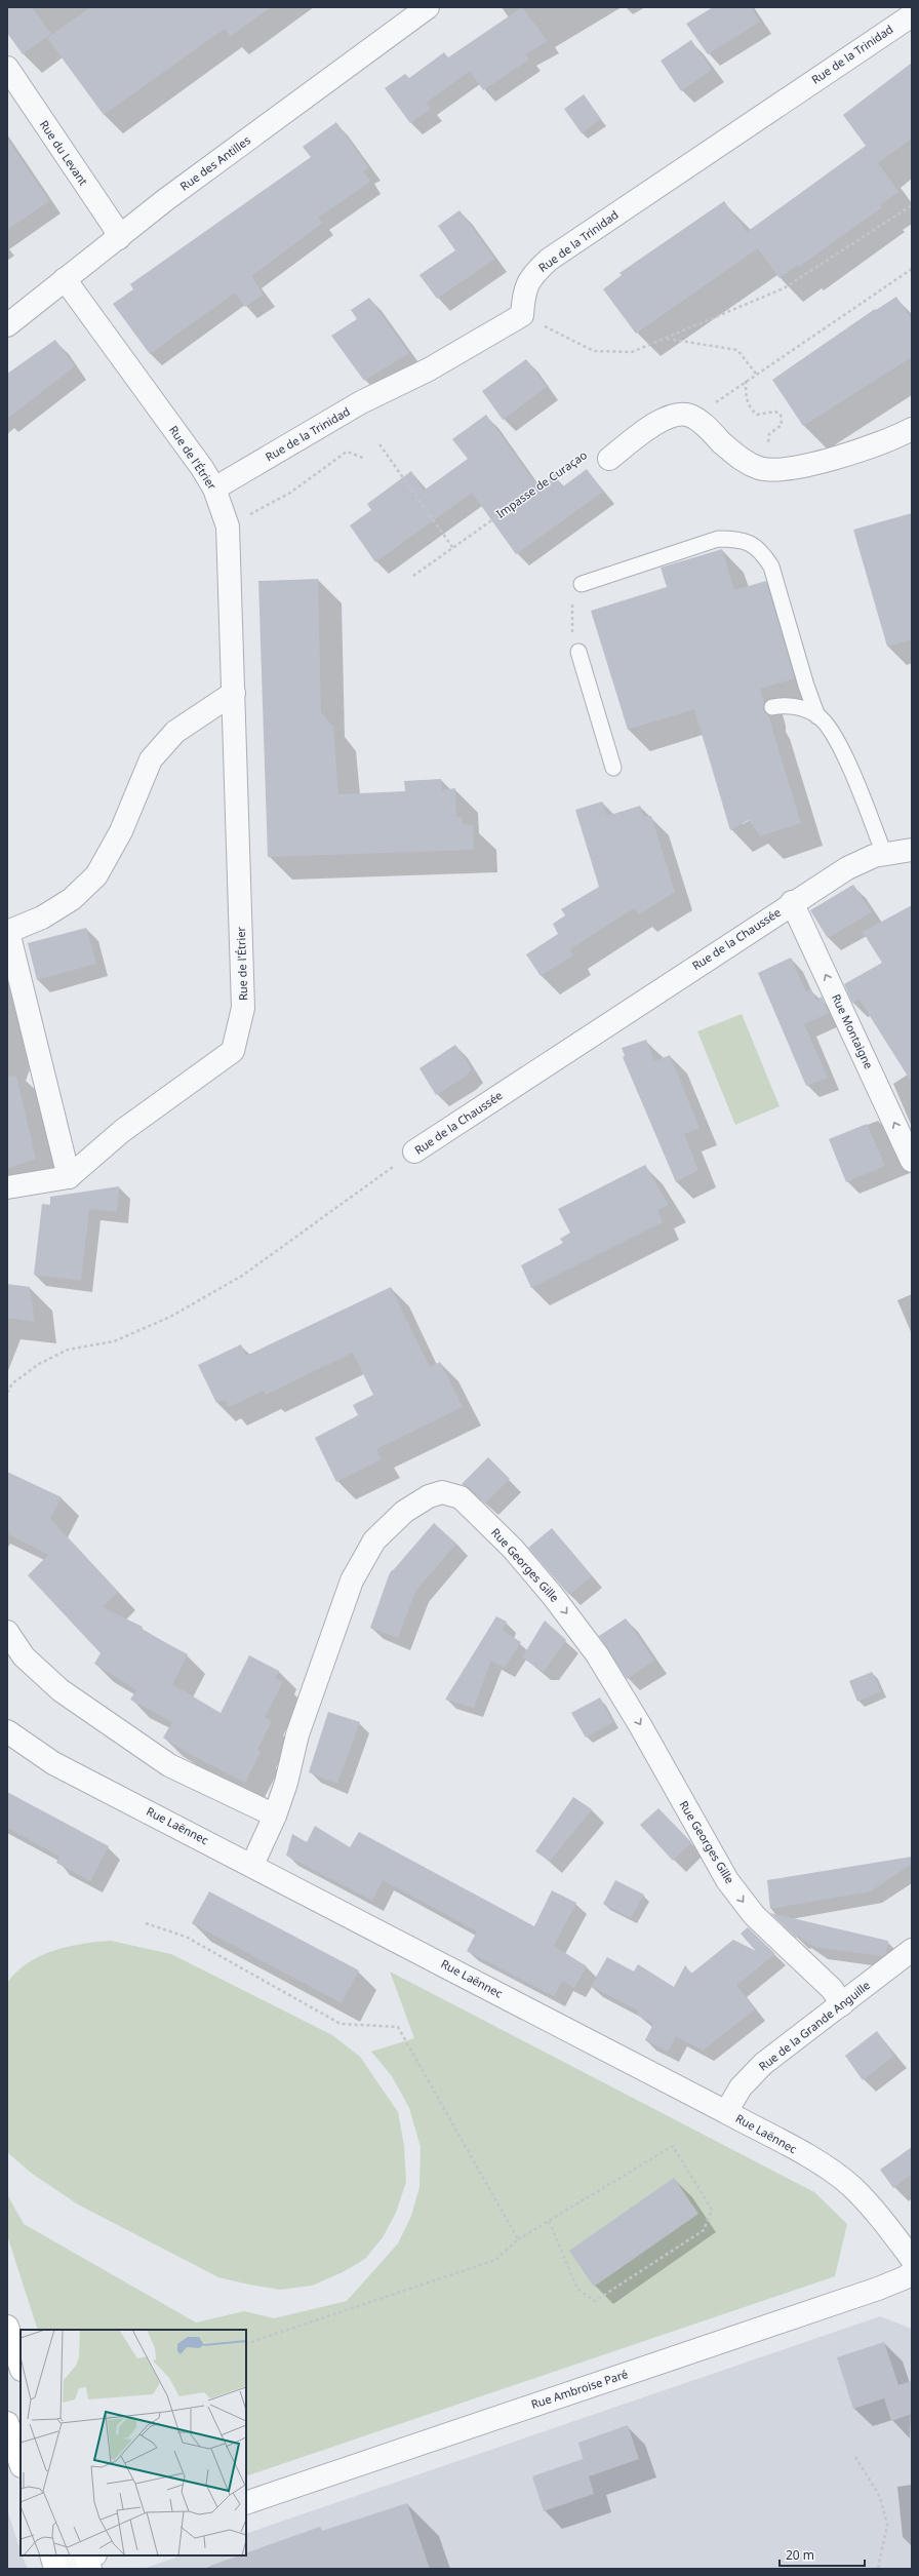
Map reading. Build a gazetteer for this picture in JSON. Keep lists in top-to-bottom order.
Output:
{
  "streets": {
    "street": [
      "Rue de la Trinidad",
      "Rue du Levant",
      "Rue des Antilles",
      "Rue de l'Étrier",
      "Rue de la Chaussée",
      "Rue Montaigne",
      "Rue Georges Gille",
      "Rue Laënnec",
      "Rue de la Grande Anguille",
      "Rue Ambroise Paré"
    ],
    "path": ["Impasse de Curaçao"]
  },
  "crossings": [
    ["Rue de la Trinidad", "Rue de l'Étrier"],
    ["Rue du Levant", "Rue des Antilles"],
    ["Rue des Antilles", "Rue de l'Étrier"],
    ["Rue de la Chaussée", "Rue Montaigne"],
    ["Rue Georges Gille", "Rue Laënnec"],
    ["Rue Georges Gille", "Rue de la Grande Anguille"],
    ["Rue Laënnec", "Rue de la Grande Anguille"]
  ],
  "one_way": ["Rue Montaigne"],
  "scale_bar": "20 m"
}
